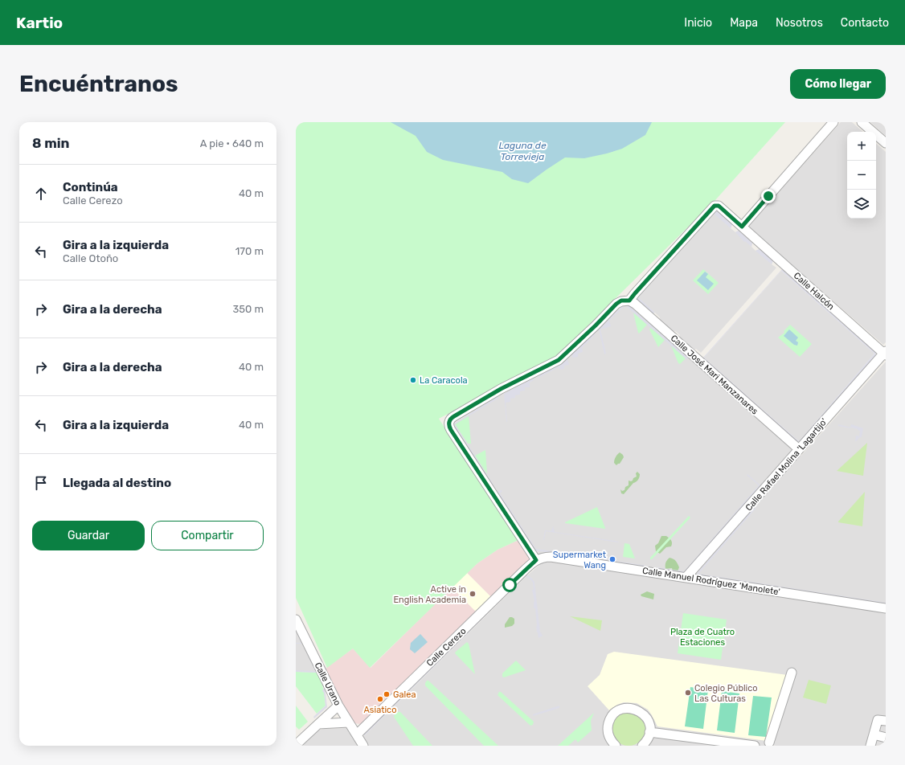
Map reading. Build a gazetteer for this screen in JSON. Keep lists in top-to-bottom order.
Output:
{
  "streets": {
    "street": [
      "Calle Halcón",
      "Calle José Mari Manzanares",
      "Calle Rafael Molina 'Lagartijo'",
      "Calle Manuel Rodríguez 'Manolete'",
      "Calle Cerezo",
      "Calle Urano"
    ]
  },
  "crossings": [
    ["Calle Halcón", "Calle José Mari Manzanares"],
    ["Calle Halcón", "Calle Rafael Molina 'Lagartijo'"],
    ["Calle José Mari Manzanares", "Calle Rafael Molina 'Lagartijo'"],
    ["Calle Rafael Molina 'Lagartijo'", "Calle Manuel Rodríguez 'Manolete'"],
    ["Calle Manuel Rodríguez 'Manolete'", "Calle Cerezo"],
    ["Calle Cerezo", "Calle Urano"]
  ],
  "water": ["Laguna de Torrevieja"],
  "parks": ["Plaza de Cuatro Estaciones"],
  "places": [
    "La Caracola",
    "Supermarket Wang",
    "Active in English Academia",
    "Colegio Público Las Culturas",
    "Galea",
    "Asiatico"
  ],
  "page": {
    "header": "Kartio",
    "nav": [
      "Inicio",
      "Mapa",
      "Nosotros",
      "Contacto"
    ],
    "buttons": [
      "Cómo llegar",
      ["Guardar", "Compartir"]
    ],
    "title": "Encuéntranos",
    "heading": ["8 min", "A pie · 640 m"],
    "map_buttons": ["+", "−"],
    "list": [
      ["Continúa", "Calle Cerezo", "40 m"],
      ["Gira a la izquierda", "Calle Otoño", "170 m"],
      ["Gira a la derecha", "350 m"],
      ["Gira a la derecha", "40 m"],
      ["Gira a la izquierda", "40 m"],
      "Llegada al destino"
    ]
  }
}
